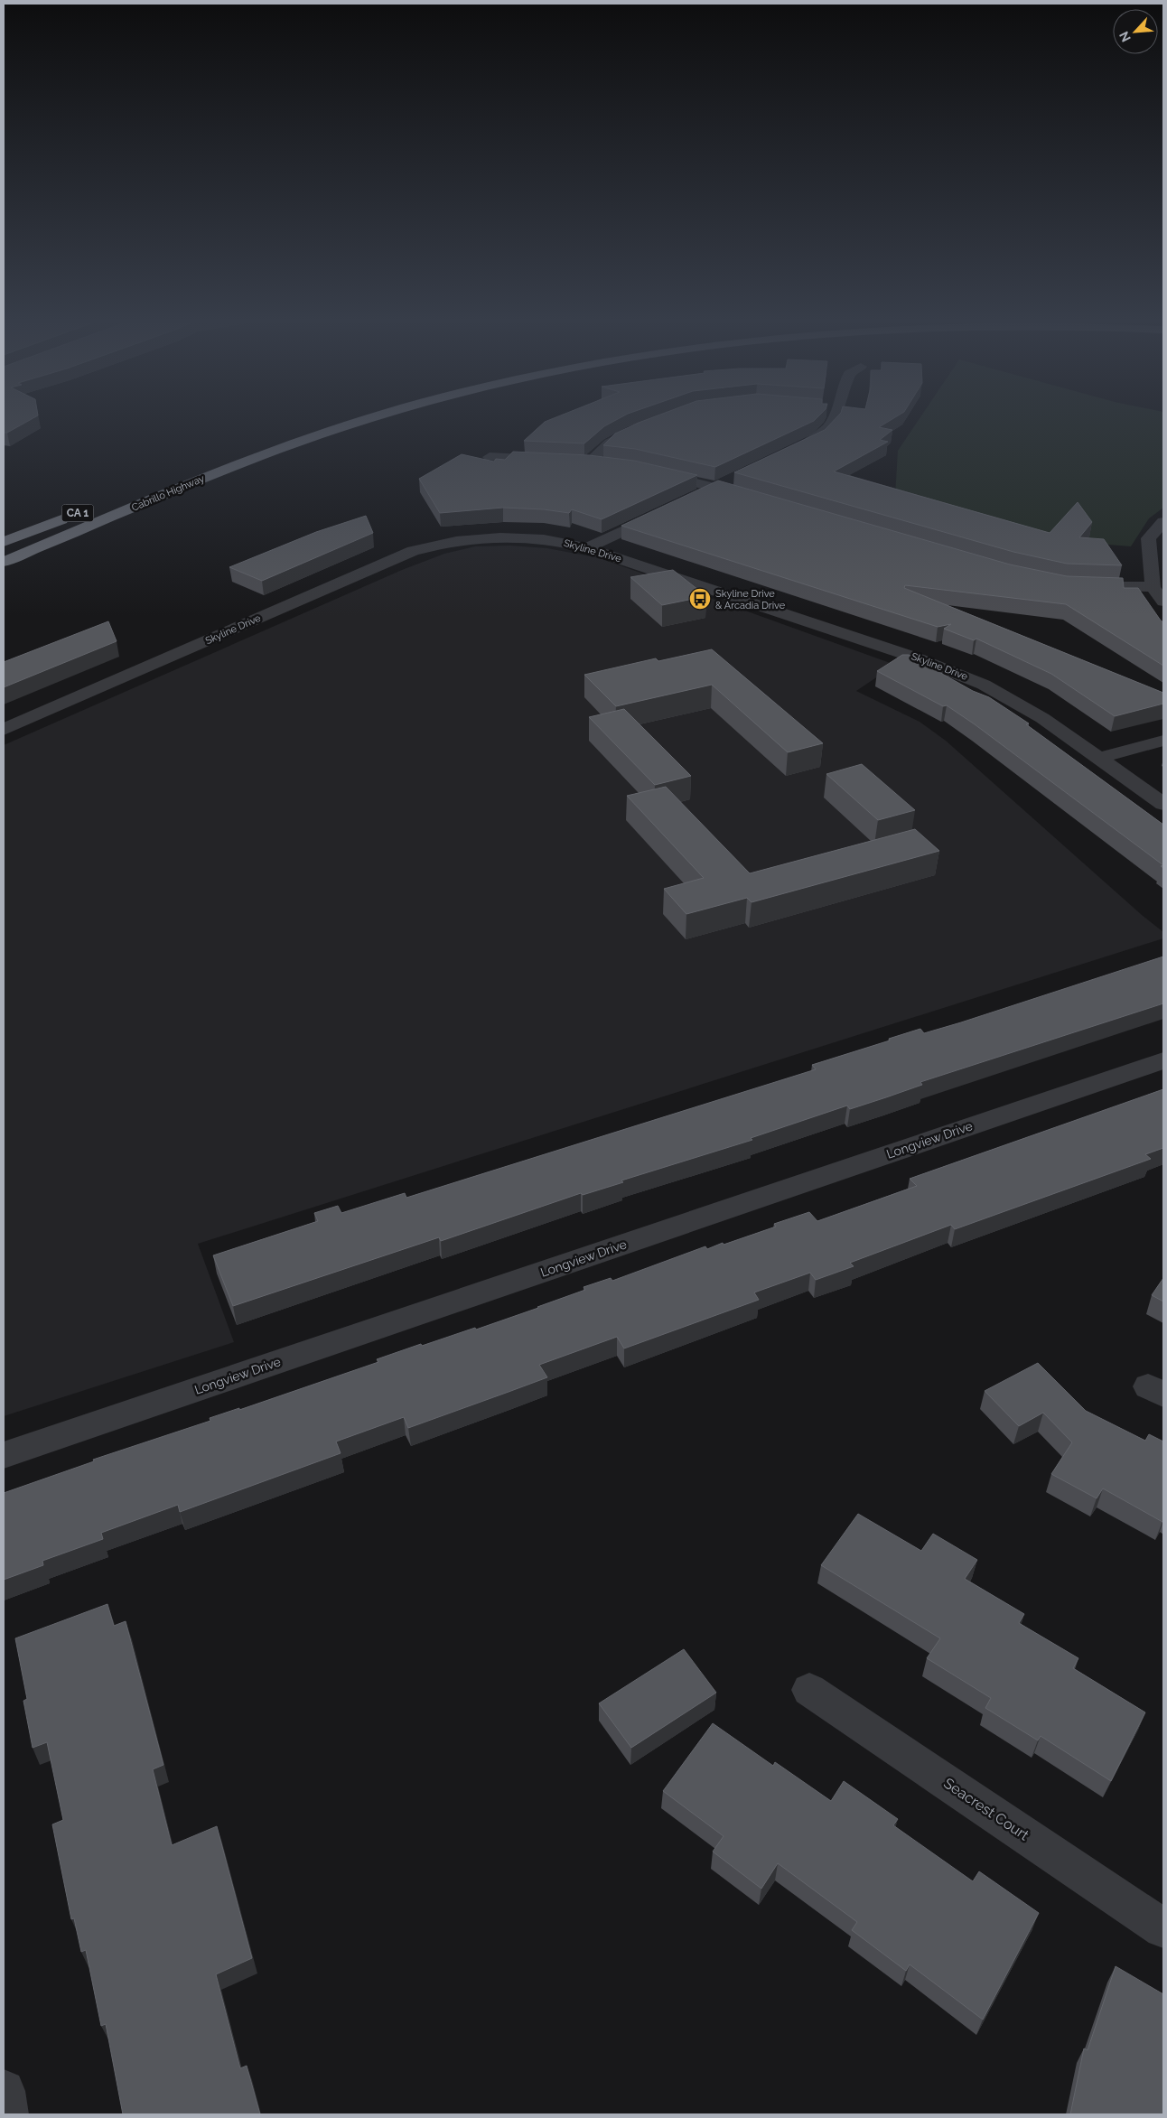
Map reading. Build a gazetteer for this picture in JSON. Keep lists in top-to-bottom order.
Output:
{
  "streets": {
    "highway": ["Cabrillo Highway", "CA 1"],
    "street": ["Skyline Drive", "Longview Drive", "Seacrest Court"]
  },
  "places": {
    "bus stop": ["Skyline Drive & Arcadia Drive"]
  },
  "north": "bottom left"
}
